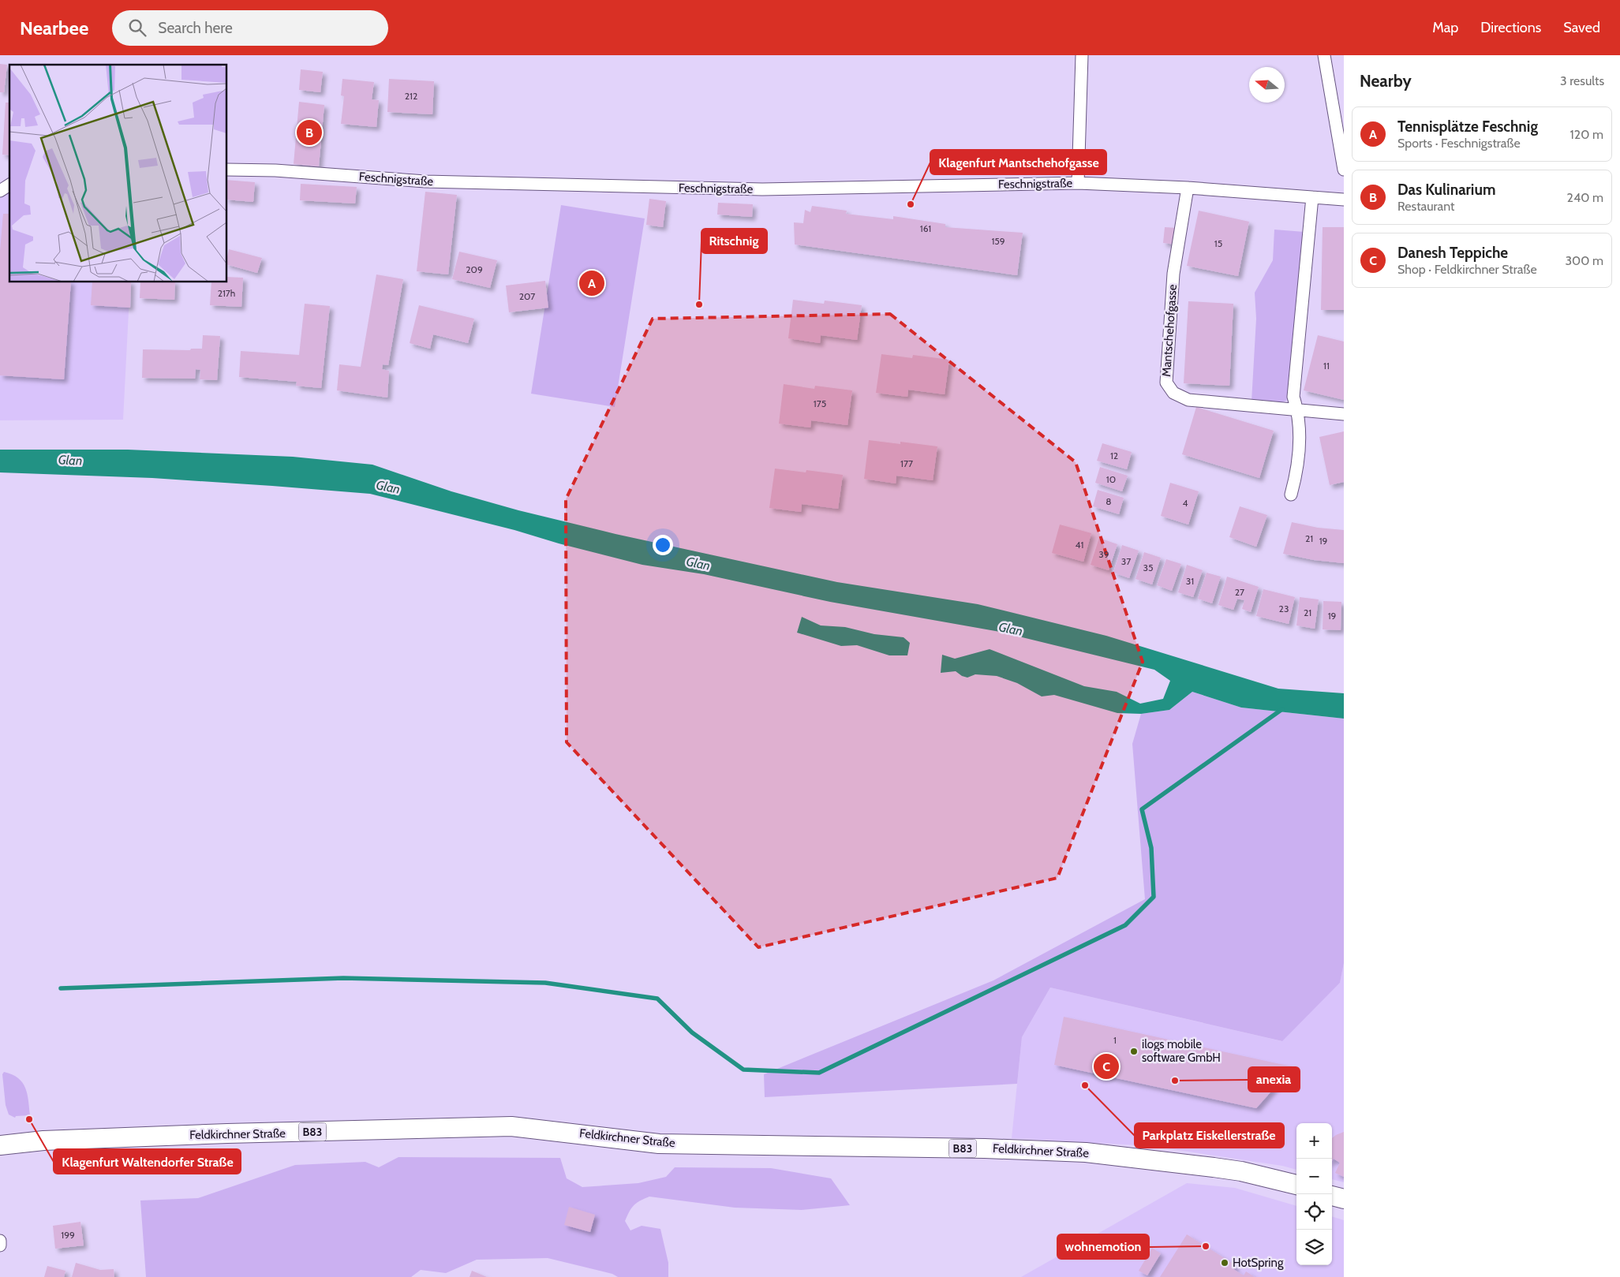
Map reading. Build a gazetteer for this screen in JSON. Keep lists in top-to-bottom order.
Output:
{
  "streets": {
    "main road": ["B83", "Feldkirchner Straße"],
    "street": ["Feschnigstraße", "Mantschehofgasse"]
  },
  "water": ["Glan"],
  "places": [
    "Klagenfurt Mantschehofgasse",
    "Ritschnig",
    "ilogs mobile software GmbH",
    "anexia",
    "Parkplatz Eiskellerstraße",
    "Klagenfurt Waltendorfer Straße",
    "wohnemotion",
    "HotSpring"
  ],
  "house_numbers": [
    "212",
    "161",
    "159",
    "15",
    "209",
    "217h",
    "207",
    "11",
    "175",
    "12",
    "177",
    "10",
    "8",
    "4",
    "21",
    "19",
    "41",
    "39",
    "37",
    "35",
    "31",
    "27",
    "23",
    "21",
    "19",
    "1",
    "199"
  ],
  "north": "left",
  "page": {
    "header": "Nearbee",
    "search": "Search here",
    "nav": ["Map", "Directions", "Saved"],
    "heading": ["Nearby", "3 results"],
    "list": [
      {
        "mark": "A",
        "name": "Tennisplätze Feschnig",
        "note": "Sports · Feschnigstraße",
        "value": "120 m"
      },
      {
        "mark": "B",
        "name": "Das Kulinarium",
        "note": "Restaurant",
        "value": "240 m"
      },
      {
        "mark": "C",
        "name": "Danesh Teppiche",
        "note": "Shop · Feldkirchner Straße",
        "value": "300 m"
      }
    ],
    "pins": ["B", "A", "C"],
    "map_buttons": ["+", "−"]
  }
}
